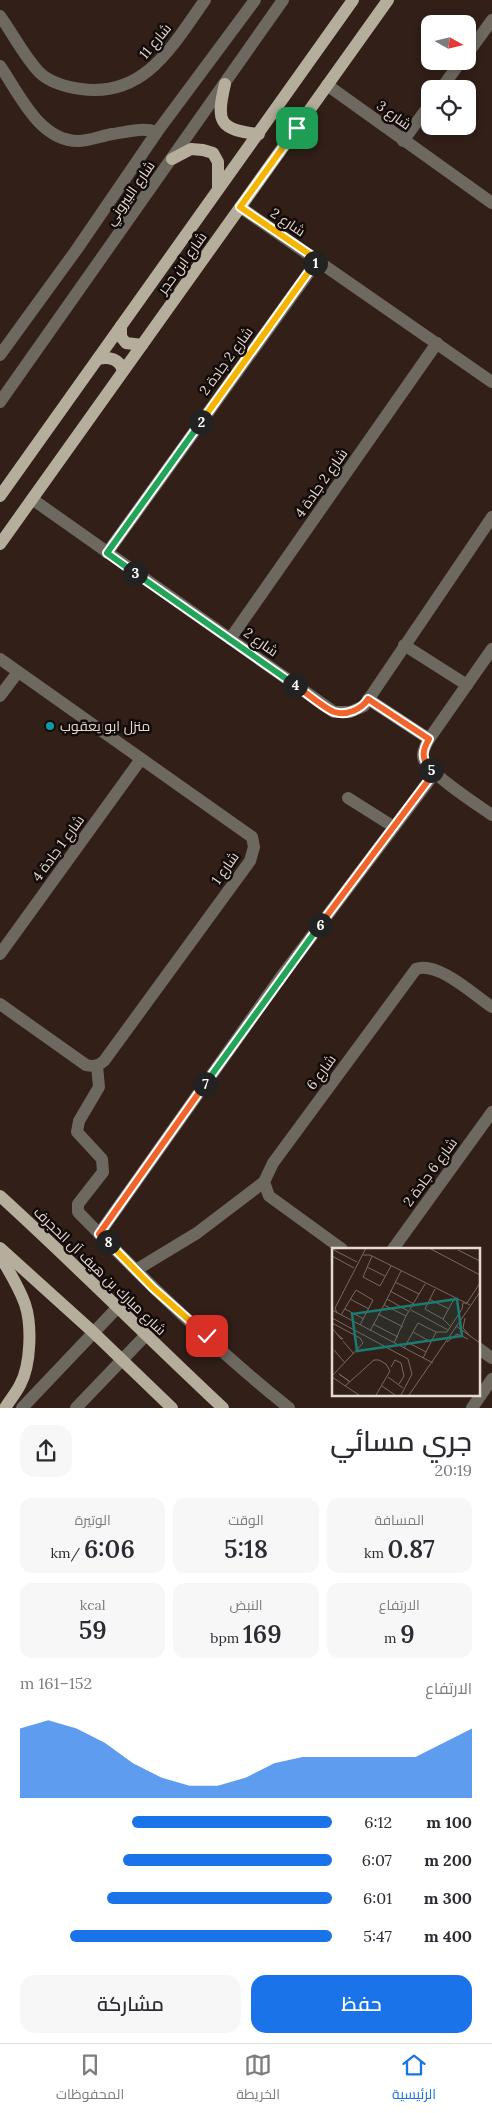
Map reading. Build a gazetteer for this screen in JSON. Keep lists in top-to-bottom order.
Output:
{
  "streets": {
    "main road": ["شارع ابن حجر", "شارع مبارك بن هيف آل الحجرف"],
    "street": [
      "شارع 11",
      "شارع 3",
      "شارع البيروني",
      "شارع 2",
      "شارع 2 جادة 2",
      "شارع 2 جادة 4",
      "شارع 1 جادة 4",
      "شارع 1",
      "شارع 6",
      "شارع 6 جادة 2"
    ]
  },
  "crossings": [
    ["شارع 3", "شارع ابن حجر"],
    ["شارع 2", "شارع ابن حجر"],
    ["شارع 2", "شارع 2 جادة 2"],
    ["شارع 2", "شارع 2 جادة 4"],
    ["شارع 1 جادة 4", "شارع 1"]
  ],
  "places": ["منزل ابو يعقوب"],
  "north": "right",
  "page": {
    "pins": [
      "1",
      "2",
      "3",
      "4",
      "5",
      "6",
      "7",
      "8"
    ],
    "heading": ["جري مسائي", "20:19"],
    "stats": [
      ["المسافة", "0.87 km"],
      ["الوقت", "5:18"],
      ["الوتيرة", "6:06 /km"],
      ["الارتفاع", "9 m"],
      ["النبض", "169 bpm"],
      ["kcal", "59"]
    ],
    "chart": ["الارتفاع", "152–161 m"],
    "list": [
      {
        "name": "100 m",
        "note": "6:12"
      },
      {
        "name": "200 m",
        "note": "6:07"
      },
      {
        "name": "300 m",
        "note": "6:01"
      },
      {
        "name": "400 m",
        "note": "5:47"
      }
    ],
    "buttons": ["حفظ", "مشاركة"],
    "tabs": ["الرئيسية", "الخريطة", "المحفوظات"]
  }
}
